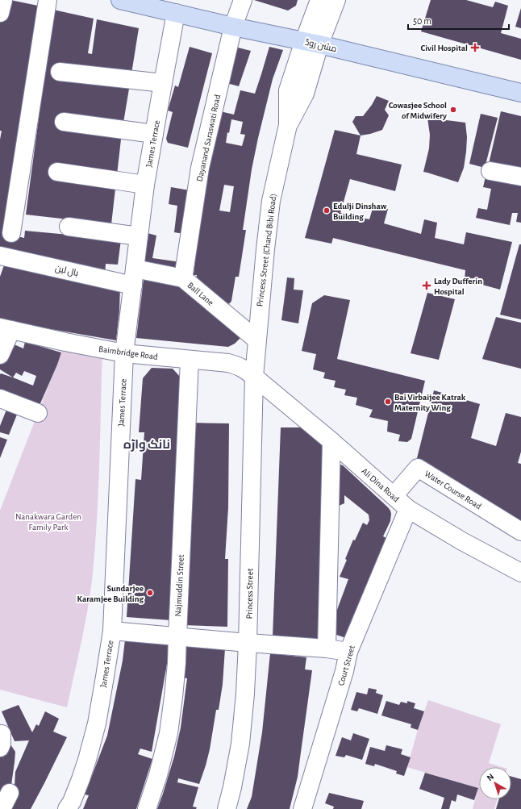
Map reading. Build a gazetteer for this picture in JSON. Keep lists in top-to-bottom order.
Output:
{
  "streets": {
    "main road": ["مشن روڈ"],
    "street": [
      "Dayanand Saraswati Road",
      "James Terrace",
      "Princess Street (Chand Bibi Road)",
      "بال لین",
      "Ball Lane",
      "Baimbridge Road",
      "Ali Dina Road",
      "Water Course Road",
      "Najmuddin Street",
      "Princess Street",
      "Court Street"
    ]
  },
  "crossings": [
    ["مشن روڈ", "Dayanand Saraswati Road"],
    ["مشن روڈ", "James Terrace"],
    ["مشن روڈ", "Princess Street (Chand Bibi Road)"],
    ["Dayanand Saraswati Road", "Ball Lane"],
    ["James Terrace", "بال لین"],
    ["James Terrace", "Ball Lane"],
    ["James Terrace", "Baimbridge Road"],
    ["Princess Street (Chand Bibi Road)", "Ball Lane"],
    ["Princess Street (Chand Bibi Road)", "Baimbridge Road"],
    ["Princess Street (Chand Bibi Road)", "Ali Dina Road"],
    ["Princess Street (Chand Bibi Road)", "Princess Street"],
    ["بال لین", "Ball Lane"],
    ["Baimbridge Road", "Ali Dina Road"],
    ["Baimbridge Road", "Najmuddin Street"],
    ["Baimbridge Road", "Princess Street"],
    ["Ali Dina Road", "Water Course Road"],
    ["Ali Dina Road", "Princess Street"],
    ["Ali Dina Road", "Court Street"]
  ],
  "districts": ["نانک واڑہ"],
  "parks": ["Nanakwara Garden Family Park"],
  "places": {
    "health": ["Civil Hospital", "Lady Dufferin Hospital"],
    "other": [
      "Cowasjee School of Midwifery",
      "Edulji Dinshaw Building",
      "Bai Virbaijee Katrak Maternity Wing",
      "Sundarjee Karamjee Building"
    ]
  },
  "scale_bar": "50 m",
  "north": "top left"
}
